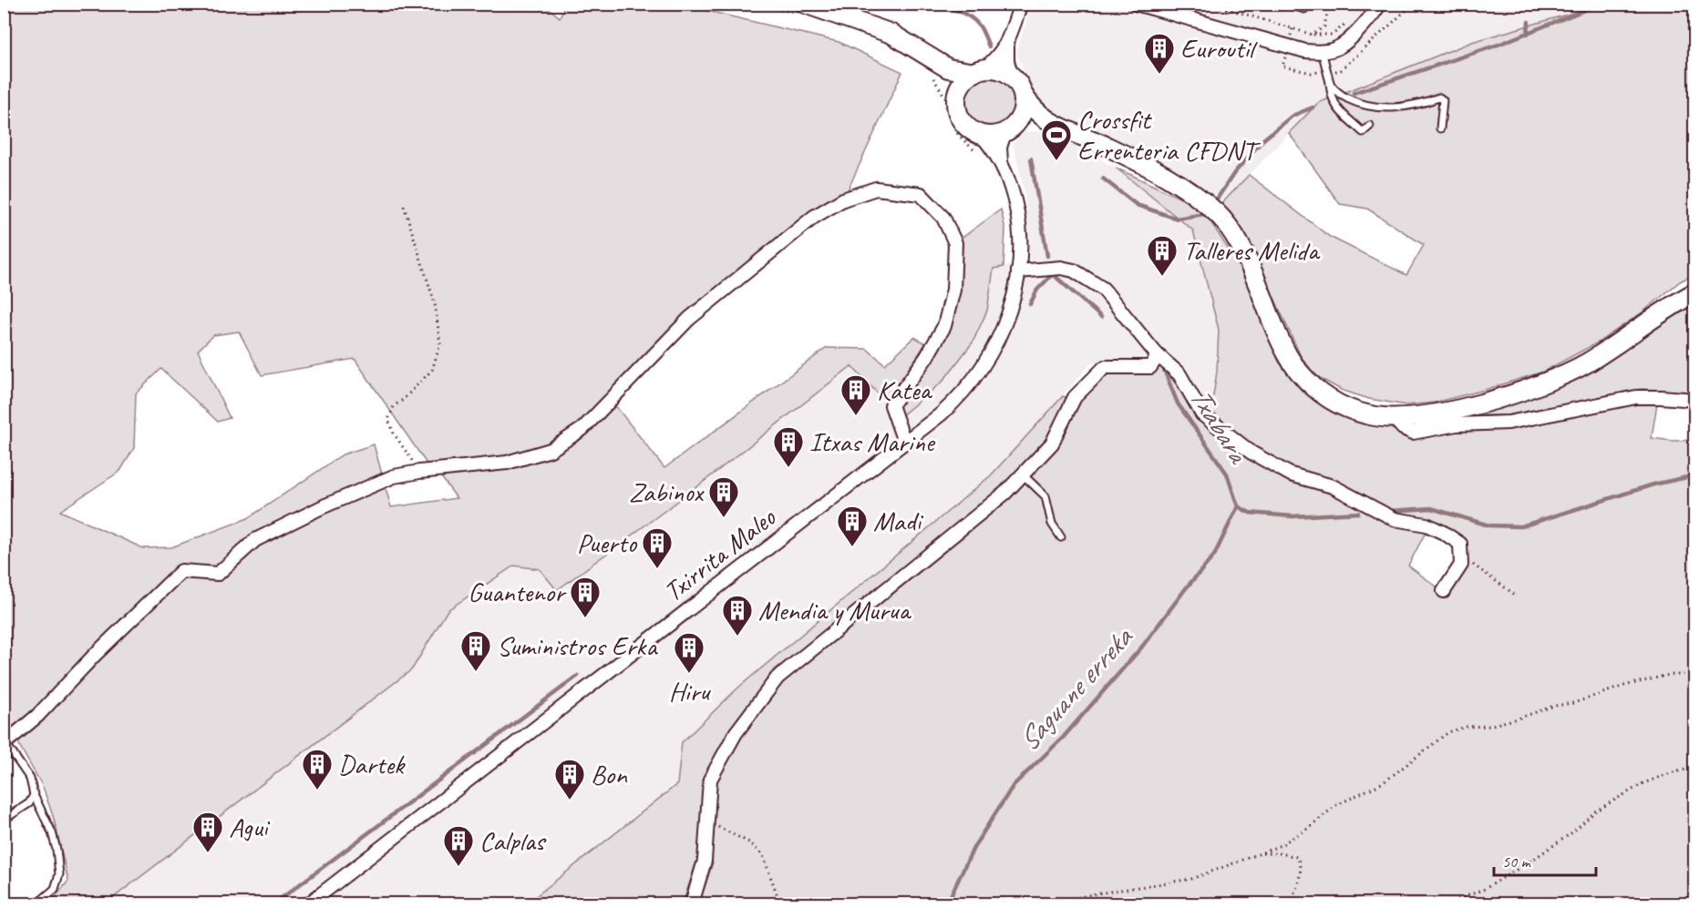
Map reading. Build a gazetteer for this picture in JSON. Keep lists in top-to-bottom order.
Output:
{
  "streets": {
    "street": ["Txirrita Maleo"]
  },
  "water": ["Txabara", "Saguane erreka"],
  "places": {
    "building": [
      "Euroutil",
      "Talleres Melida",
      "Katea",
      "Itxas Marine",
      "Zabinox",
      "Madi",
      "Puerto",
      "Guantenor",
      "Mendia y Murua",
      "Suministros Erka",
      "Hiru",
      "Dartek",
      "Bon",
      "Agui",
      "Calplas"
    ],
    "sports": ["Crossfit Errenteria CFDNT"]
  },
  "scale_bar": "50 m"
}
